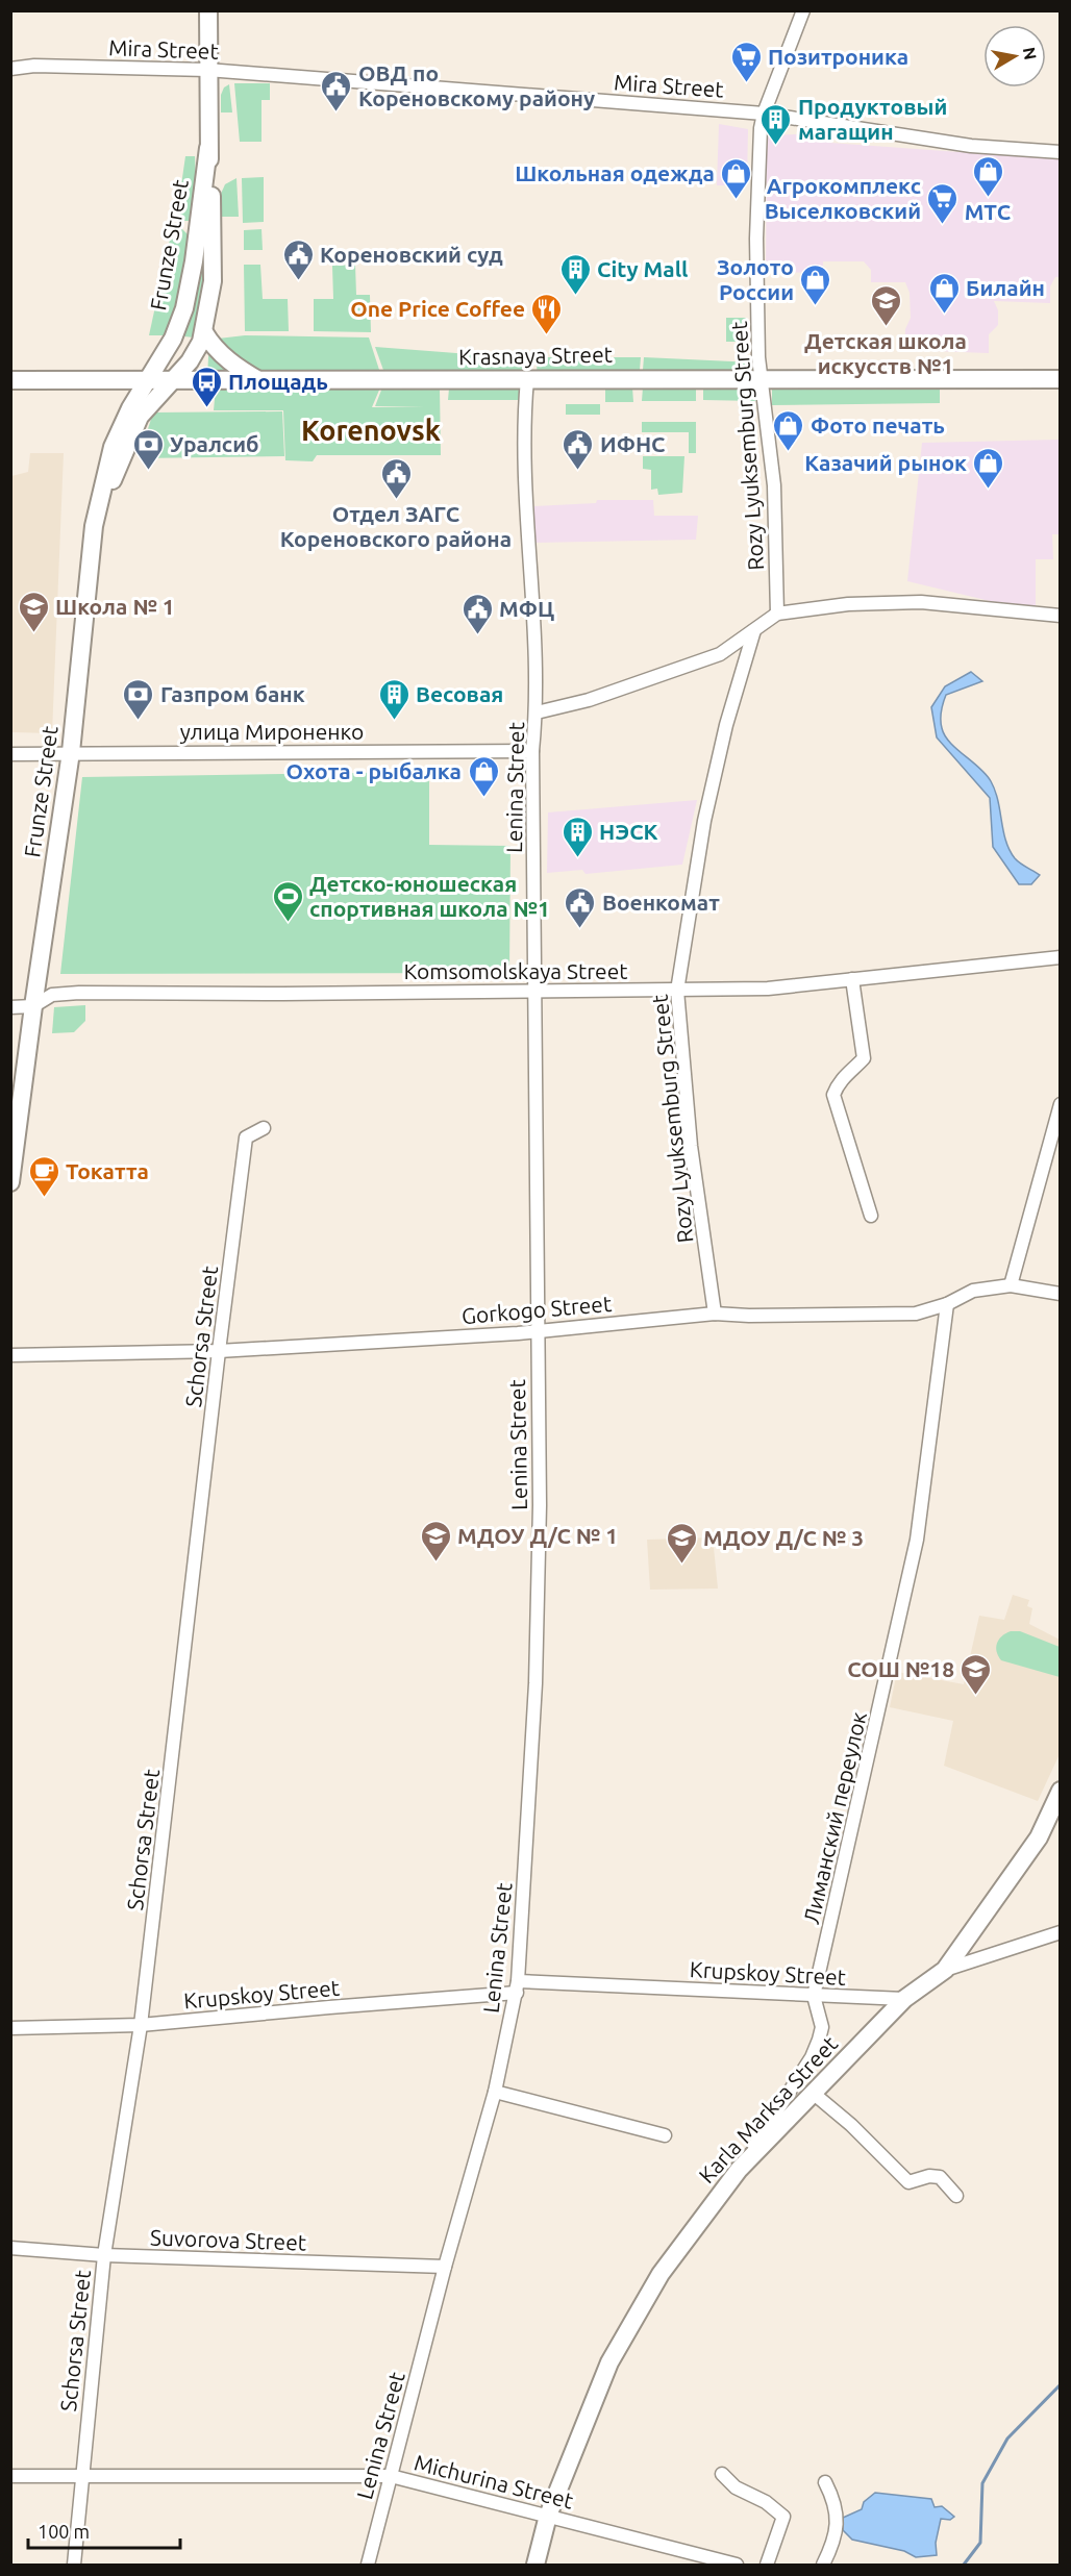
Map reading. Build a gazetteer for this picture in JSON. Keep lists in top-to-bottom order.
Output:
{
  "streets": {
    "main road": ["Frunze Street", "Krasnaya Street", "Karla Marksa Street"],
    "street": [
      "Mira Street",
      "Rozy Lyuksemburg Street",
      "улица Мироненко",
      "Lenina Street",
      "Komsomolskaya Street",
      "Gorkogo Street",
      "Schorsa Street",
      "Лиманский переулок",
      "Krupskoy Street",
      "Suvorova Street",
      "Michurina Street"
    ]
  },
  "crossings": [
    ["Mira Street", "Frunze Street"],
    ["Mira Street", "Rozy Lyuksemburg Street"],
    ["Frunze Street", "Krasnaya Street"],
    ["Frunze Street", "улица Мироненко"],
    ["Frunze Street", "Komsomolskaya Street"],
    ["Krasnaya Street", "Rozy Lyuksemburg Street"],
    ["Krasnaya Street", "Lenina Street"],
    ["Rozy Lyuksemburg Street", "Komsomolskaya Street"],
    ["Rozy Lyuksemburg Street", "Gorkogo Street"],
    ["улица Мироненко", "Lenina Street"],
    ["Lenina Street", "Komsomolskaya Street"],
    ["Lenina Street", "Gorkogo Street"],
    ["Lenina Street", "Krupskoy Street"],
    ["Lenina Street", "Suvorova Street"],
    ["Lenina Street", "Michurina Street"],
    ["Gorkogo Street", "Schorsa Street"],
    ["Gorkogo Street", "Лиманский переулок"],
    ["Schorsa Street", "Krupskoy Street"],
    ["Schorsa Street", "Suvorova Street"],
    ["Schorsa Street", "Michurina Street"],
    ["Лиманский переулок", "Krupskoy Street"],
    ["Лиманский переулок", "Karla Marksa Street"],
    ["Krupskoy Street", "Karla Marksa Street"],
    ["Karla Marksa Street", "Michurina Street"]
  ],
  "districts": ["Korenovsk"],
  "places": {
    "supermarket": ["Позитроника", "Агрокомплекс Выселковский"],
    "public building": [
      "ОВД по Кореновскому району",
      "Кореновский суд",
      "ИФНС",
      "Отдел ЗАГС Кореновского района",
      "МФЦ",
      "Военкомат"
    ],
    "building": [
      "Продуктовый магащин",
      "City Mall",
      "Весовая",
      "НЭСК"
    ],
    "shop": [
      "МТС",
      "Школьная одежда",
      "Золото России",
      "Билайн",
      "Фото печать",
      "Казачий рынок",
      "Охота - рыбалка"
    ],
    "school or university": [
      "Детская школа искусств №1",
      "Школа № 1",
      "МДОУ Д/С № 1",
      "МДОУ Д/С № 3",
      "СОШ №18"
    ],
    "restaurant": ["One Price Coffee"],
    "bus stop": ["Площадь"],
    "bank": ["Уралсиб", "Газпром банк"],
    "sports": ["Детско-юношеская спортивная школа №1"],
    "cafe": ["Токатта"]
  },
  "scale_bar": "100 m",
  "north": "right"
}
